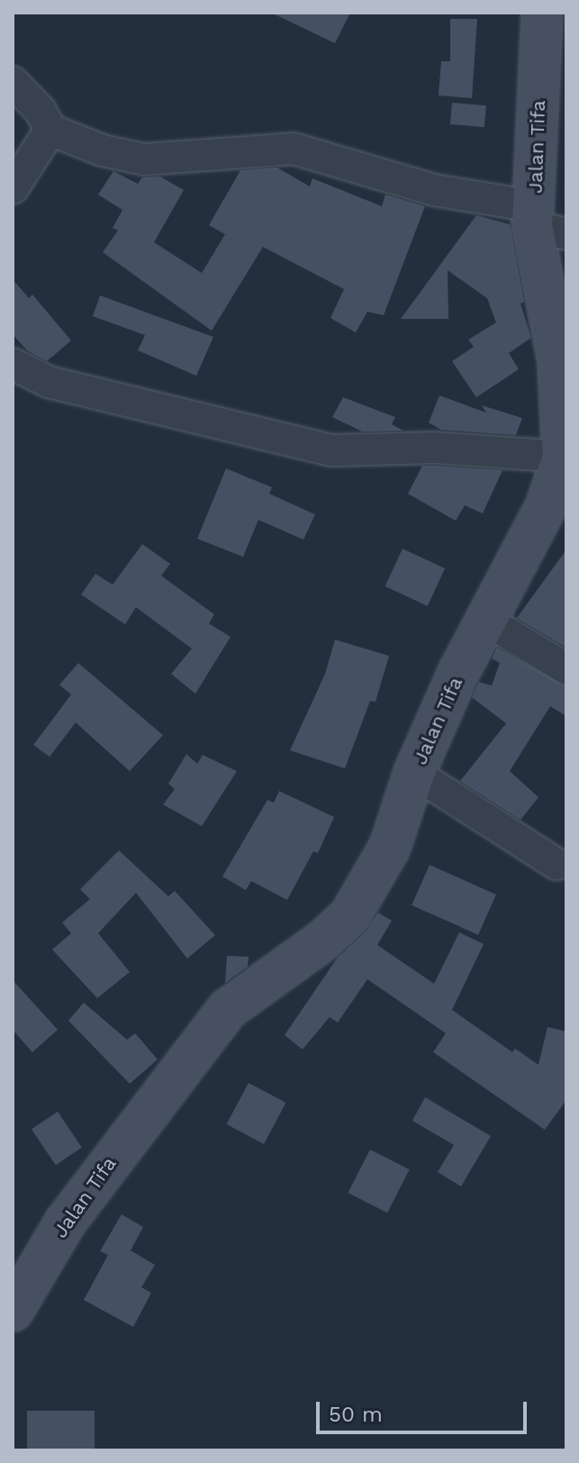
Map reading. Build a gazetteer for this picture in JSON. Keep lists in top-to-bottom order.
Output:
{
  "streets": {
    "street": ["Jalan Tifa"]
  },
  "scale_bar": "50 m"
}
